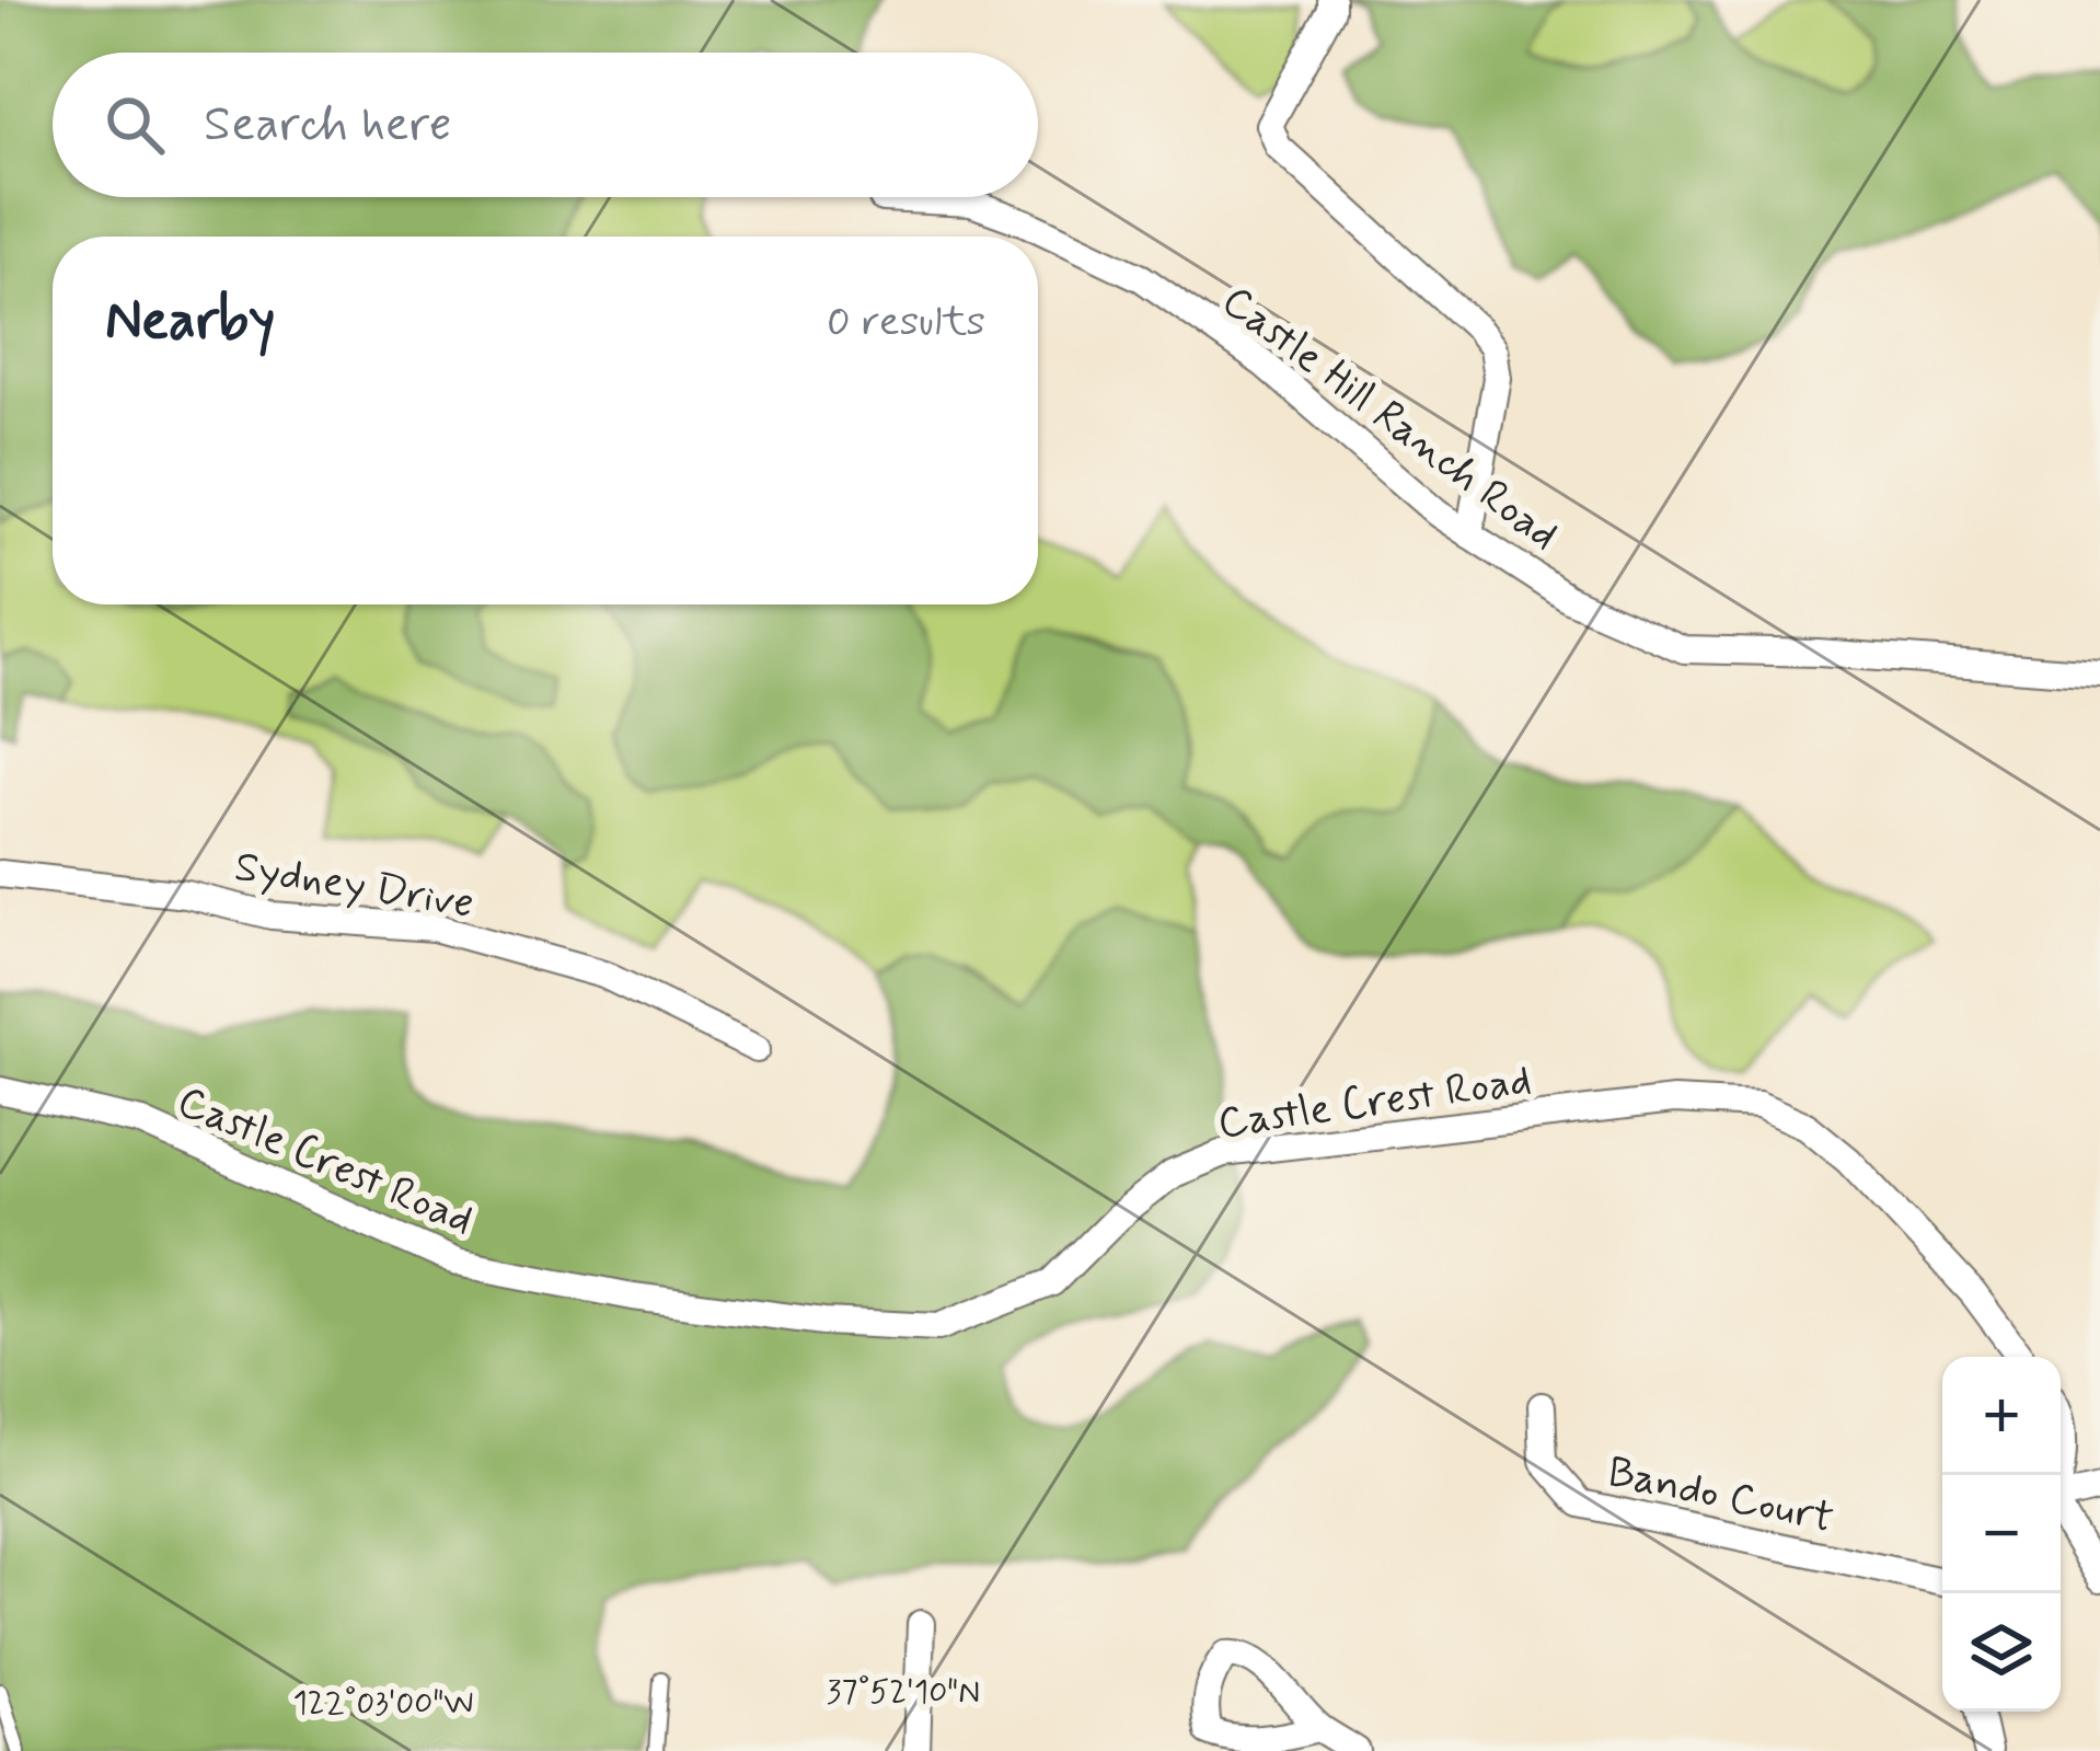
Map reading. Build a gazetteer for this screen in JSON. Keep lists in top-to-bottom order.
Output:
{
  "streets": {
    "street": [
      "Castle Hill Ranch Road",
      "Sydney Drive",
      "Castle Crest Road",
      "Bando Court"
    ]
  },
  "page": {
    "search": "Search here",
    "heading": ["Nearby", "0 results"],
    "map_buttons": ["+", "−"]
  },
  "coordinates": ["37°52'10\"N", "122°03'00\"W"]
}
